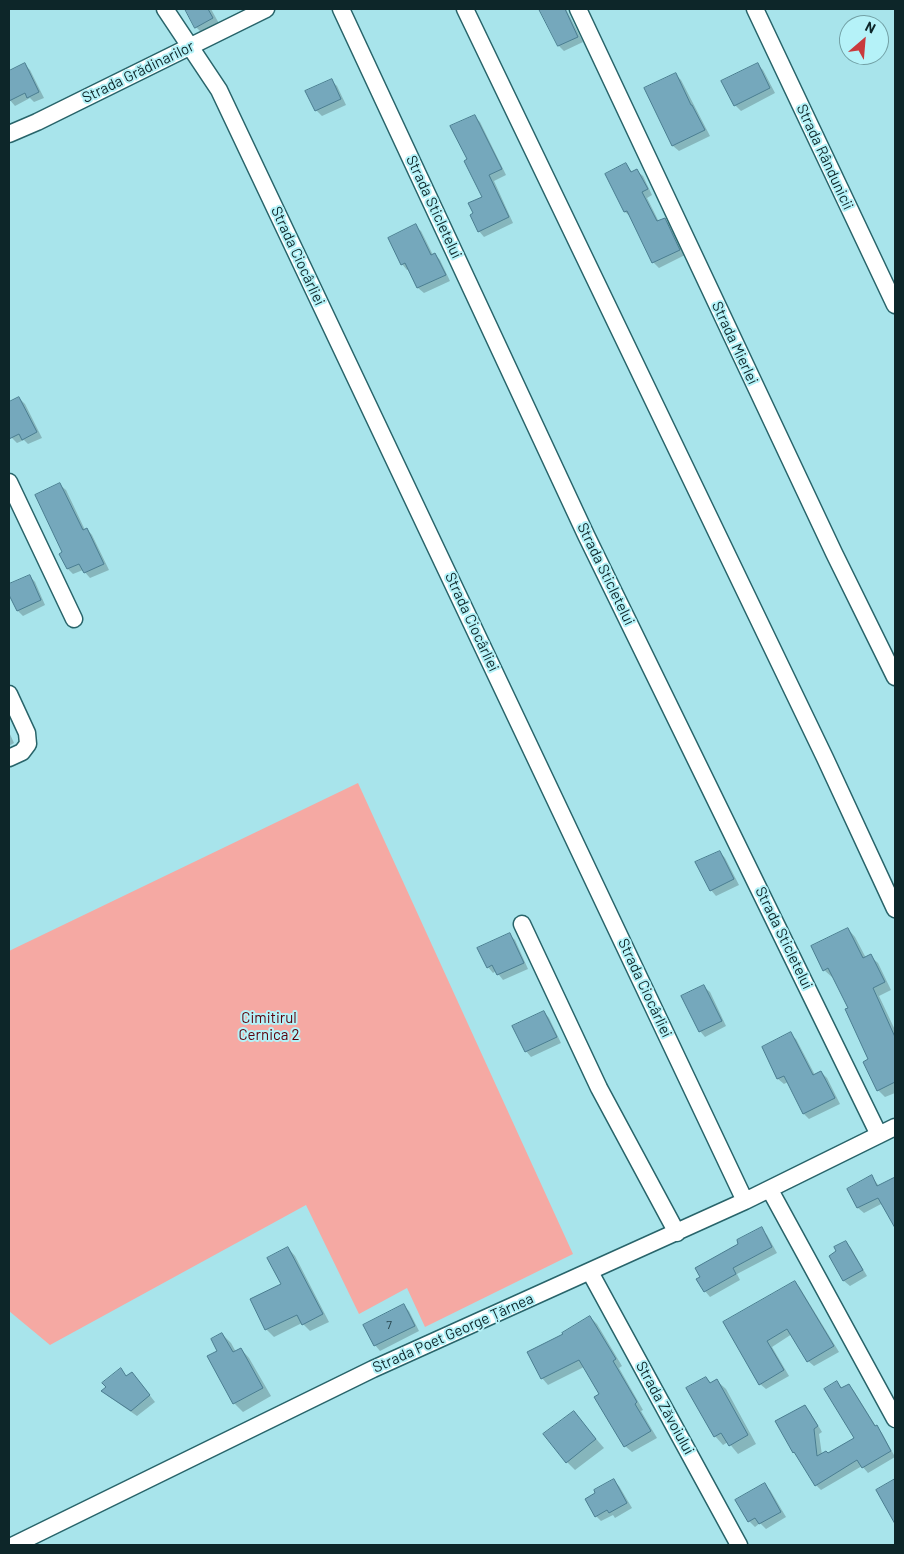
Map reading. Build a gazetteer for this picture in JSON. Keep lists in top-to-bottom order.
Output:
{
  "streets": {
    "street": [
      "Strada Grădinarilor",
      "Strada Rândunicii",
      "Strada Sticletelui",
      "Strada Ciocârliei",
      "Strada Mierlei",
      "Strada Poet George Țărnea",
      "Strada Zăvoiului"
    ]
  },
  "crossings": [
    ["Strada Grădinarilor", "Strada Ciocârliei"],
    ["Strada Sticletelui", "Strada Poet George Țărnea"],
    ["Strada Ciocârliei", "Strada Poet George Țărnea"],
    ["Strada Poet George Țărnea", "Strada Zăvoiului"]
  ],
  "parks": ["Cimitirul Cernica 2"],
  "house_numbers": ["7"],
  "north": "top right"
}
